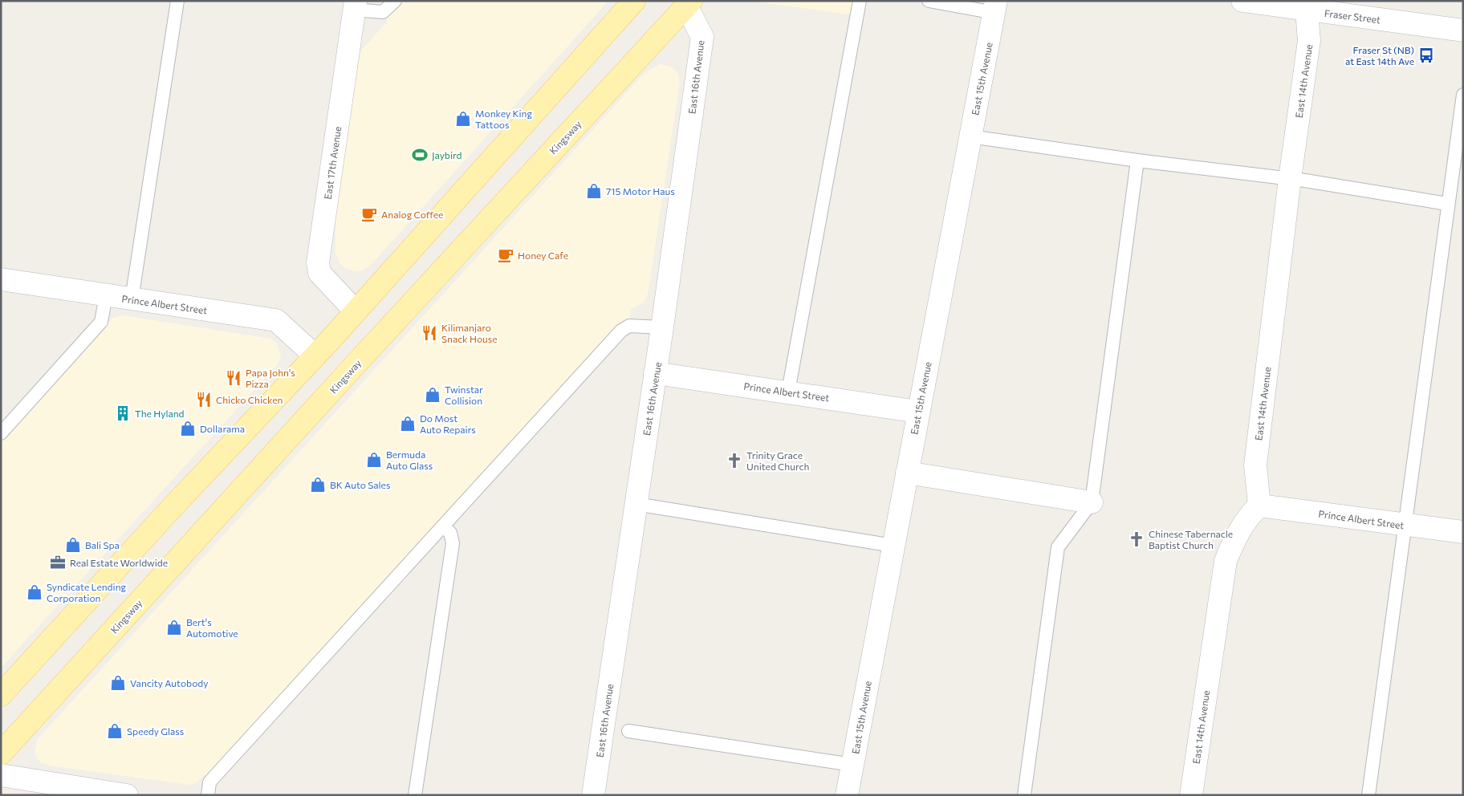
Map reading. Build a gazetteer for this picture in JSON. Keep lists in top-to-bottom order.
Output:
{
  "streets": {
    "main road": ["Kingsway"],
    "street": [
      "Fraser Street",
      "East 16th Avenue",
      "East 15th Avenue",
      "East 14th Avenue",
      "East 17th Avenue",
      "Prince Albert Street"
    ]
  },
  "crossings": [
    ["Fraser Street", "East 14th Avenue"],
    ["East 16th Avenue", "Kingsway"],
    ["East 16th Avenue", "Prince Albert Street"],
    ["East 15th Avenue", "Prince Albert Street"],
    ["East 14th Avenue", "Prince Albert Street"]
  ],
  "places": {
    "bus stop": ["Fraser St (NB) at East 14th Ave"],
    "shop": [
      "Monkey King Tattoos",
      "715 Motor Haus",
      "Twinstar Collision",
      "Do Most Auto Repairs",
      "Dollarama",
      "Bermuda Auto Glass",
      "BK Auto Sales",
      "Bali Spa",
      "Syndicate Lending Corporation",
      "Bert's Automotive",
      "Vancity Autobody",
      "Speedy Glass"
    ],
    "sports": ["Jaybird"],
    "cafe": ["Analog Coffee", "Honey Cafe"],
    "restaurant": ["Kilimanjaro Snack House", "Papa John's Pizza", "Chicko Chicken"],
    "building": ["The Hyland"],
    "church": ["Trinity Grace United Church", "Chinese Tabernacle Baptist Church"],
    "office": ["Real Estate Worldwide"]
  }
}
